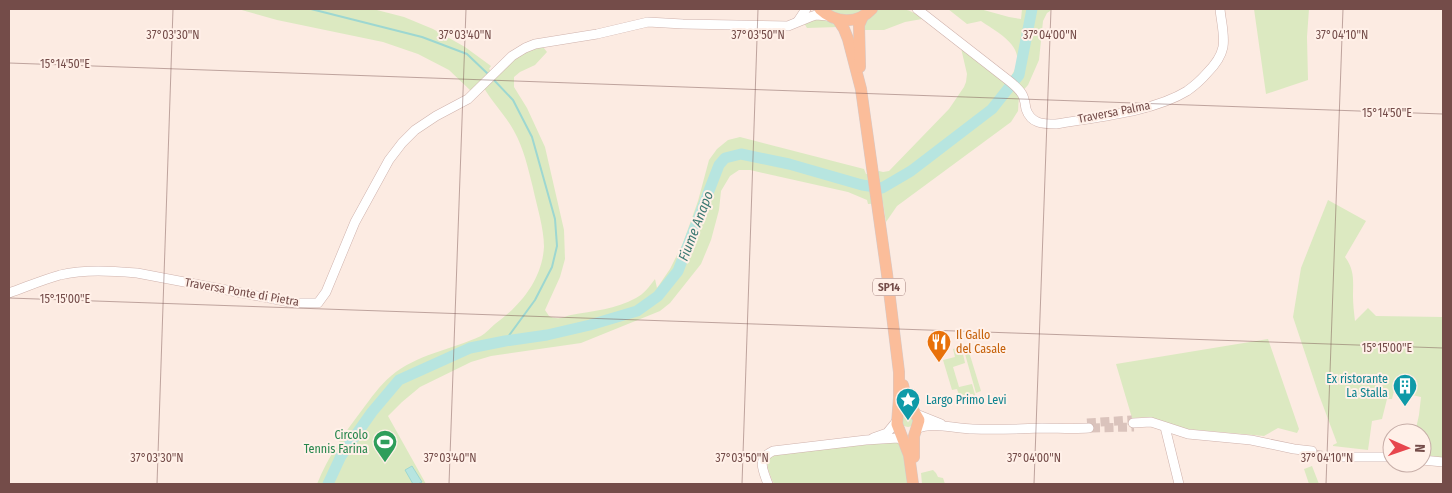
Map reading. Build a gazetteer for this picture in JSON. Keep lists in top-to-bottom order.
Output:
{
  "streets": {
    "main road": ["SP14"],
    "street": ["Traversa Palma", "Traversa Ponte di Pietra"]
  },
  "water": ["Fiume Anapo"],
  "places": {
    "restaurant": ["Il Gallo del Casale"],
    "building": ["Ex ristorante La Stalla"],
    "place": ["Largo Primo Levi"],
    "sports": ["Circolo Tennis Farina"]
  },
  "north": "right",
  "coordinates": [
    "37°03'30\"N",
    "37°03'40\"N",
    "37°03'50\"N",
    "37°04'00\"N",
    "37°04'10\"N",
    "15°14'50\"E",
    "15°15'00\"E"
  ]
}
